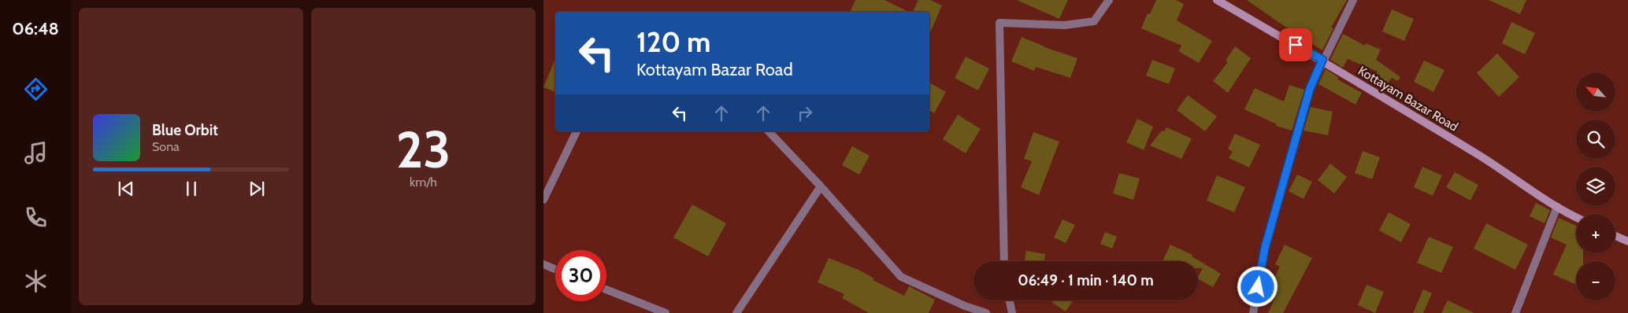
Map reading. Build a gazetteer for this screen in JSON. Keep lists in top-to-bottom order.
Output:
{
  "streets": {
    "main road": ["Kottayam Bazar Road"]
  },
  "north": "top left",
  "page": {
    "tabs": "06:48",
    "tile": ["23", "km/h"],
    "turn": ["120 m", "Kottayam Bazar Road"],
    "map_buttons": ["+", "−"],
    "song": ["Blue Orbit", "Sona"],
    "limit": "30",
    "trip": "06:49 · 1 min · 140 m"
  }
}
